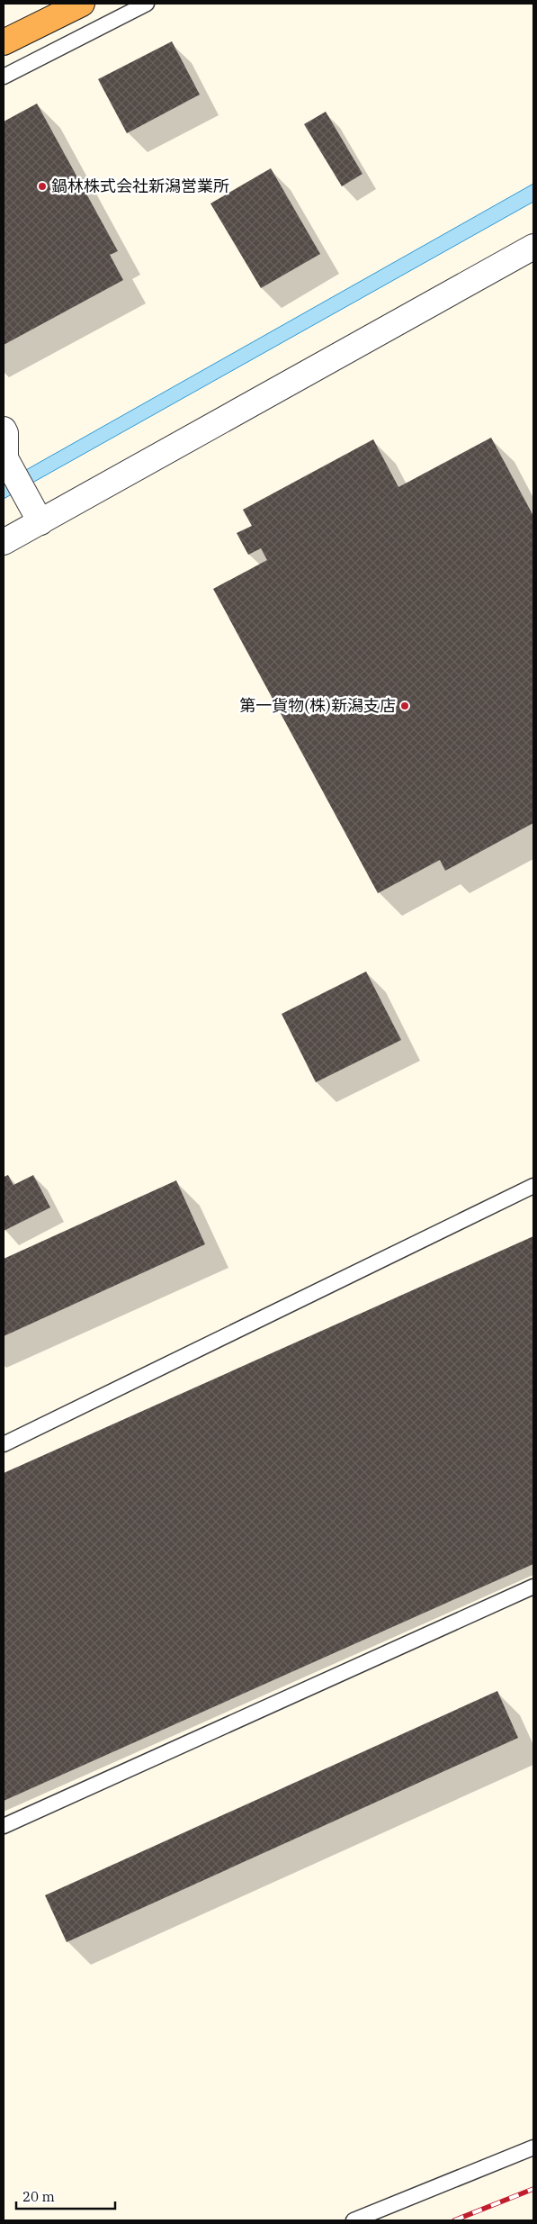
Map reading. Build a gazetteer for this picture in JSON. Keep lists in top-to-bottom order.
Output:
{
  "places": ["鍋林株式会社新潟営業所", "第一貨物(株)新潟支店"],
  "scale_bar": "20 m"
}
